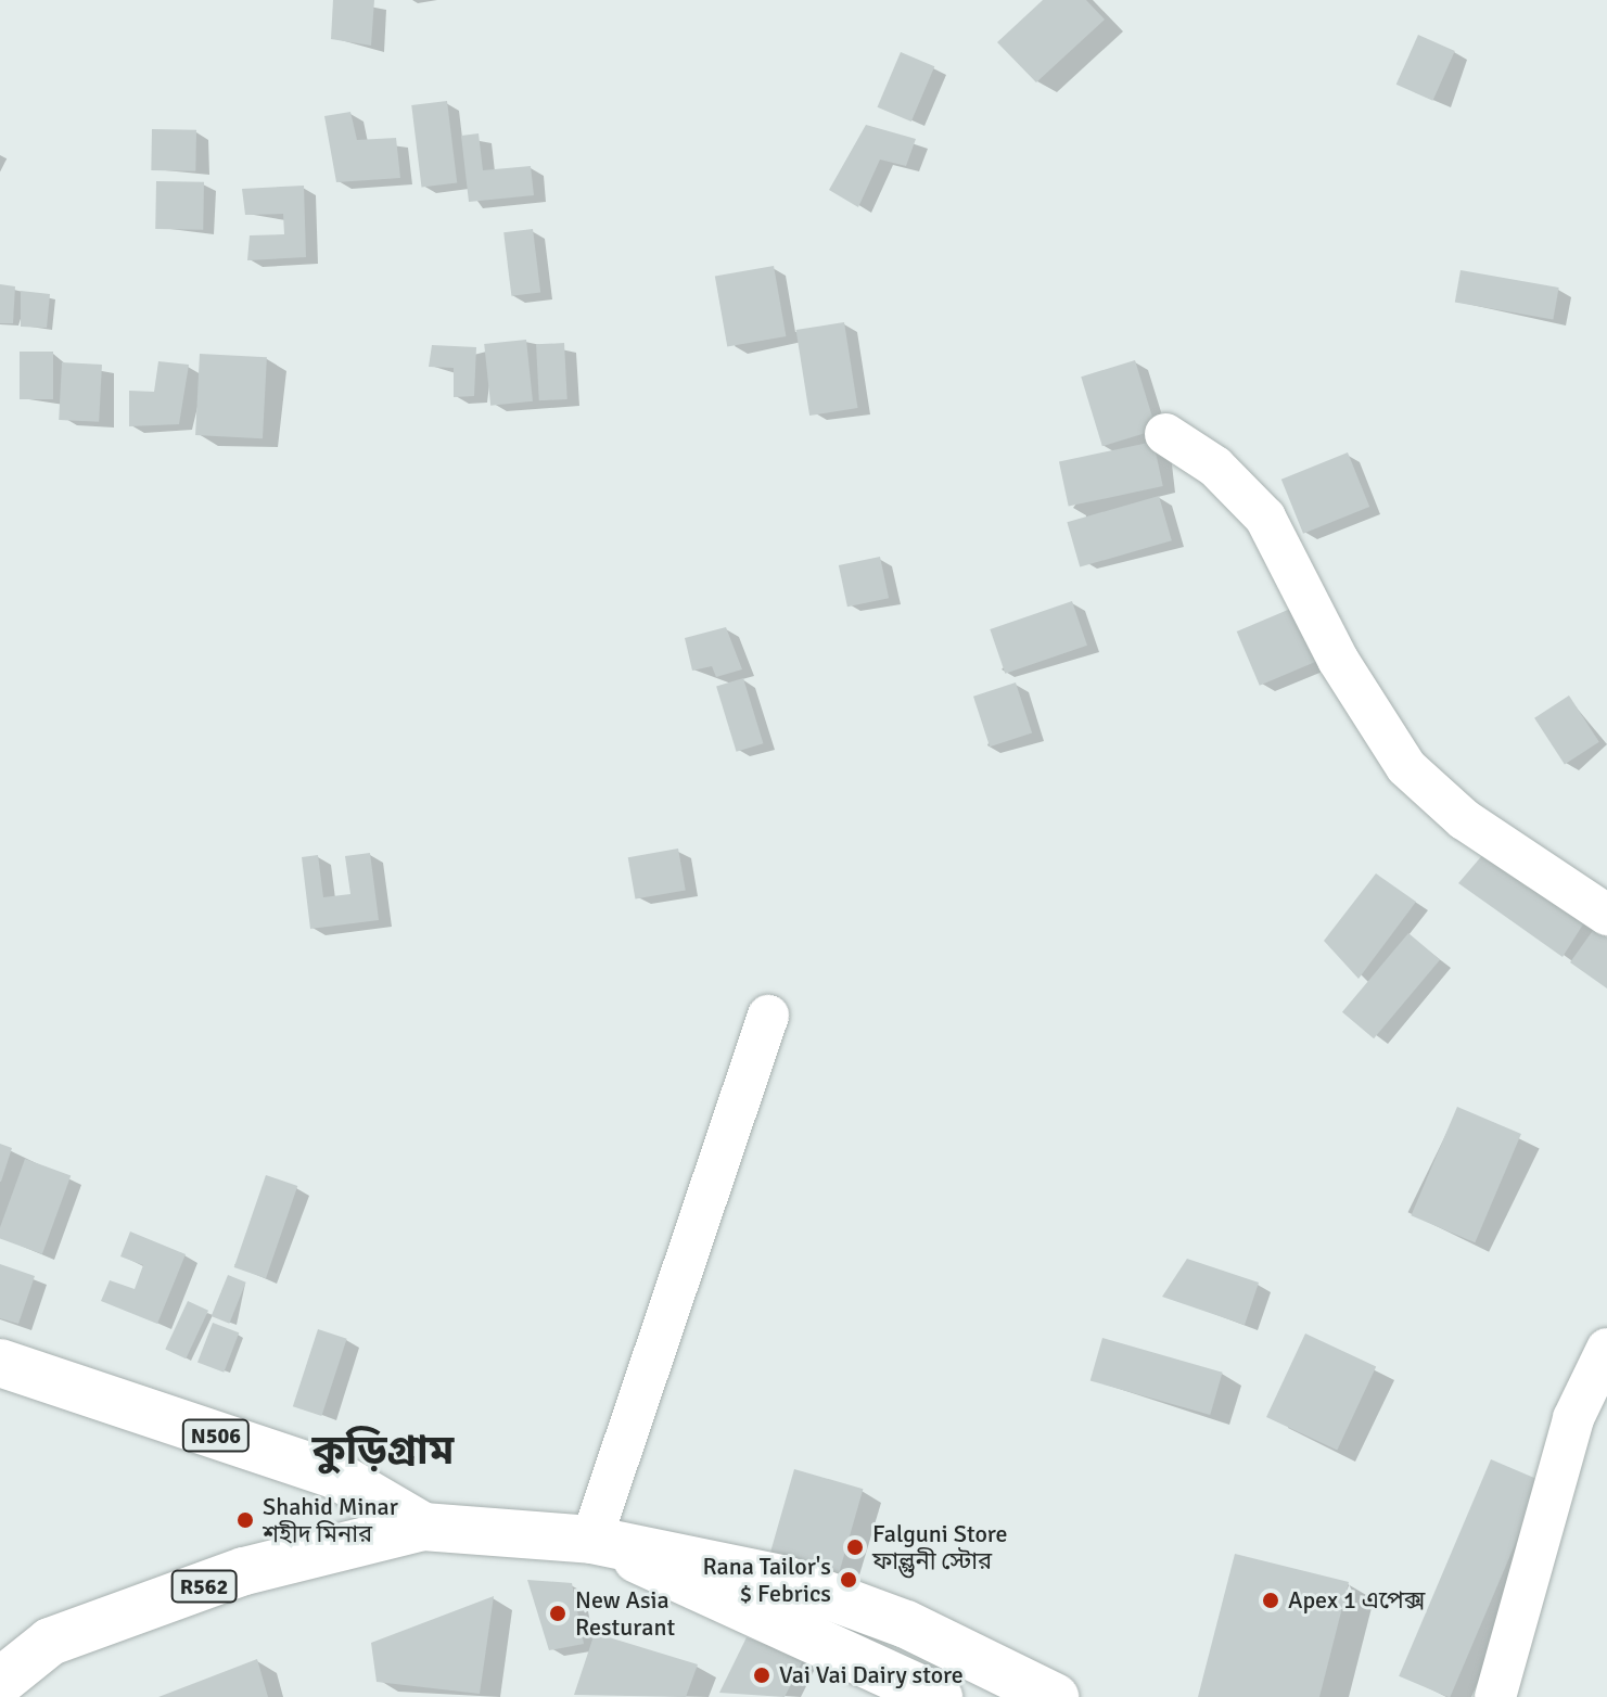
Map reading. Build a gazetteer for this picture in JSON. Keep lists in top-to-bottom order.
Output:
{
  "streets": {
    "main road": ["N506", "R562"]
  },
  "crossings": [
    ["N506", "R562"]
  ],
  "districts": ["কুড়িগ্রাম"],
  "places": [
    "Shahid Minar শহীদ মিনার",
    "Falguni Store ফাল্গুনী স্টোর",
    "Rana Tailor's $ Febrics",
    "Apex 1 এপেক্স",
    "New Asia Resturant",
    "Vai Vai Dairy store"
  ]
}
